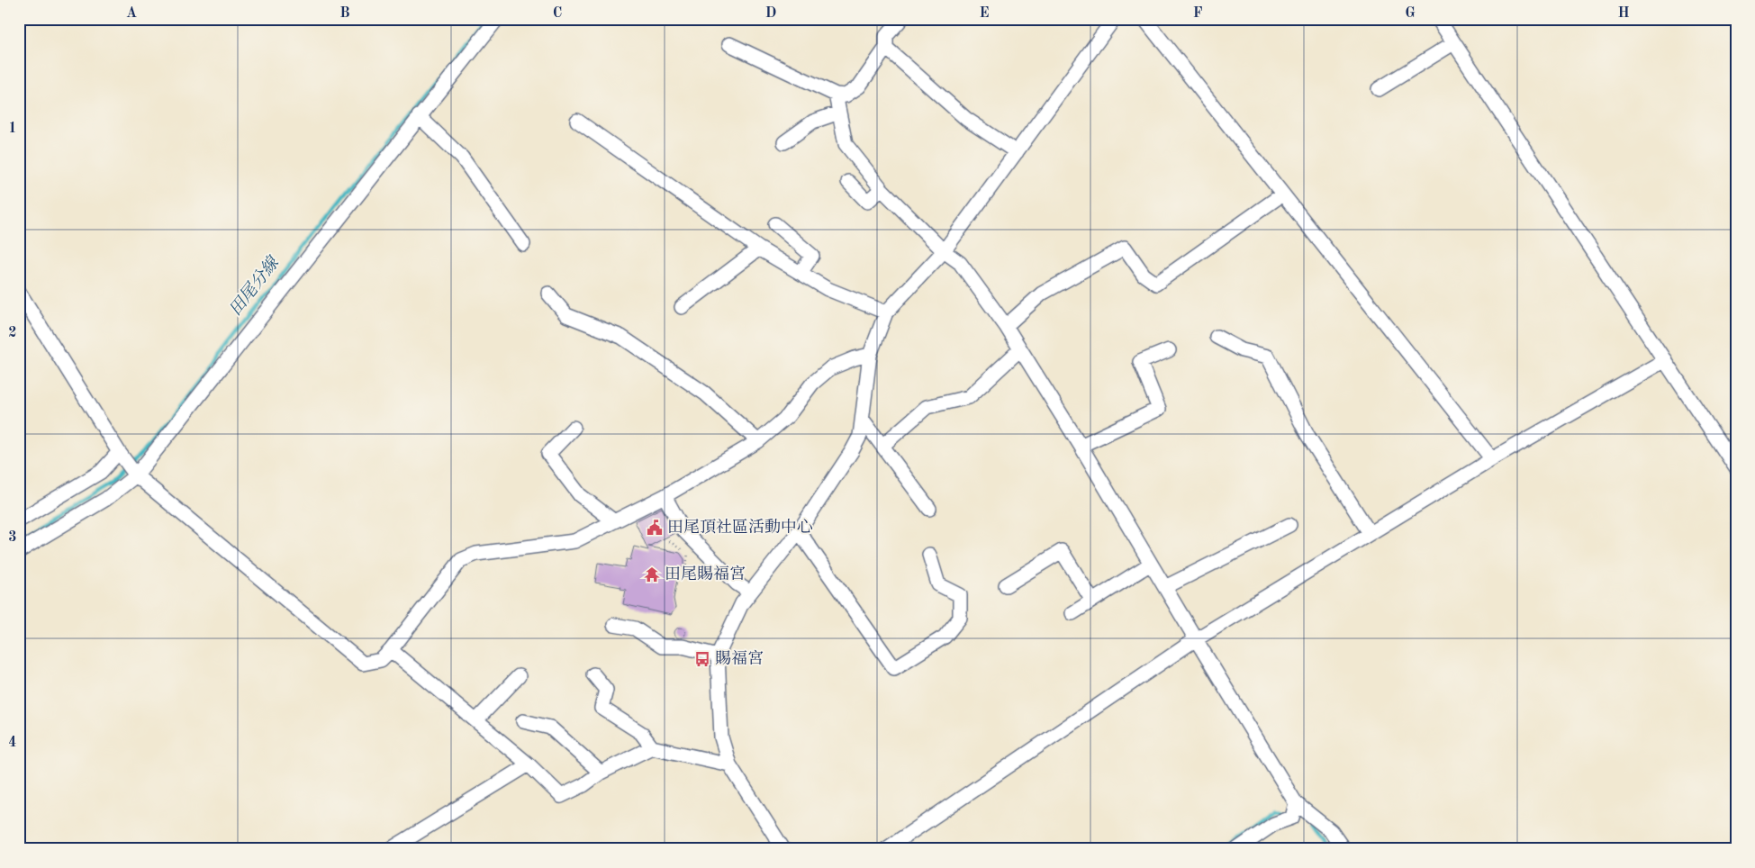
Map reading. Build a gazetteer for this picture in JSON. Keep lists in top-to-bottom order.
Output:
{
  "water": ["田尾分線"],
  "places": {
    "public building": ["田尾頂社區活動中心"],
    "temple": ["田尾賜福宮"],
    "bus stop": ["賜福宮"]
  },
  "grid": {
    "columns": [
      "A",
      "B",
      "C",
      "D",
      "E",
      "F",
      "G",
      "H"
    ],
    "rows": [
      "1",
      "2",
      "3",
      "4"
    ]
  }
}
